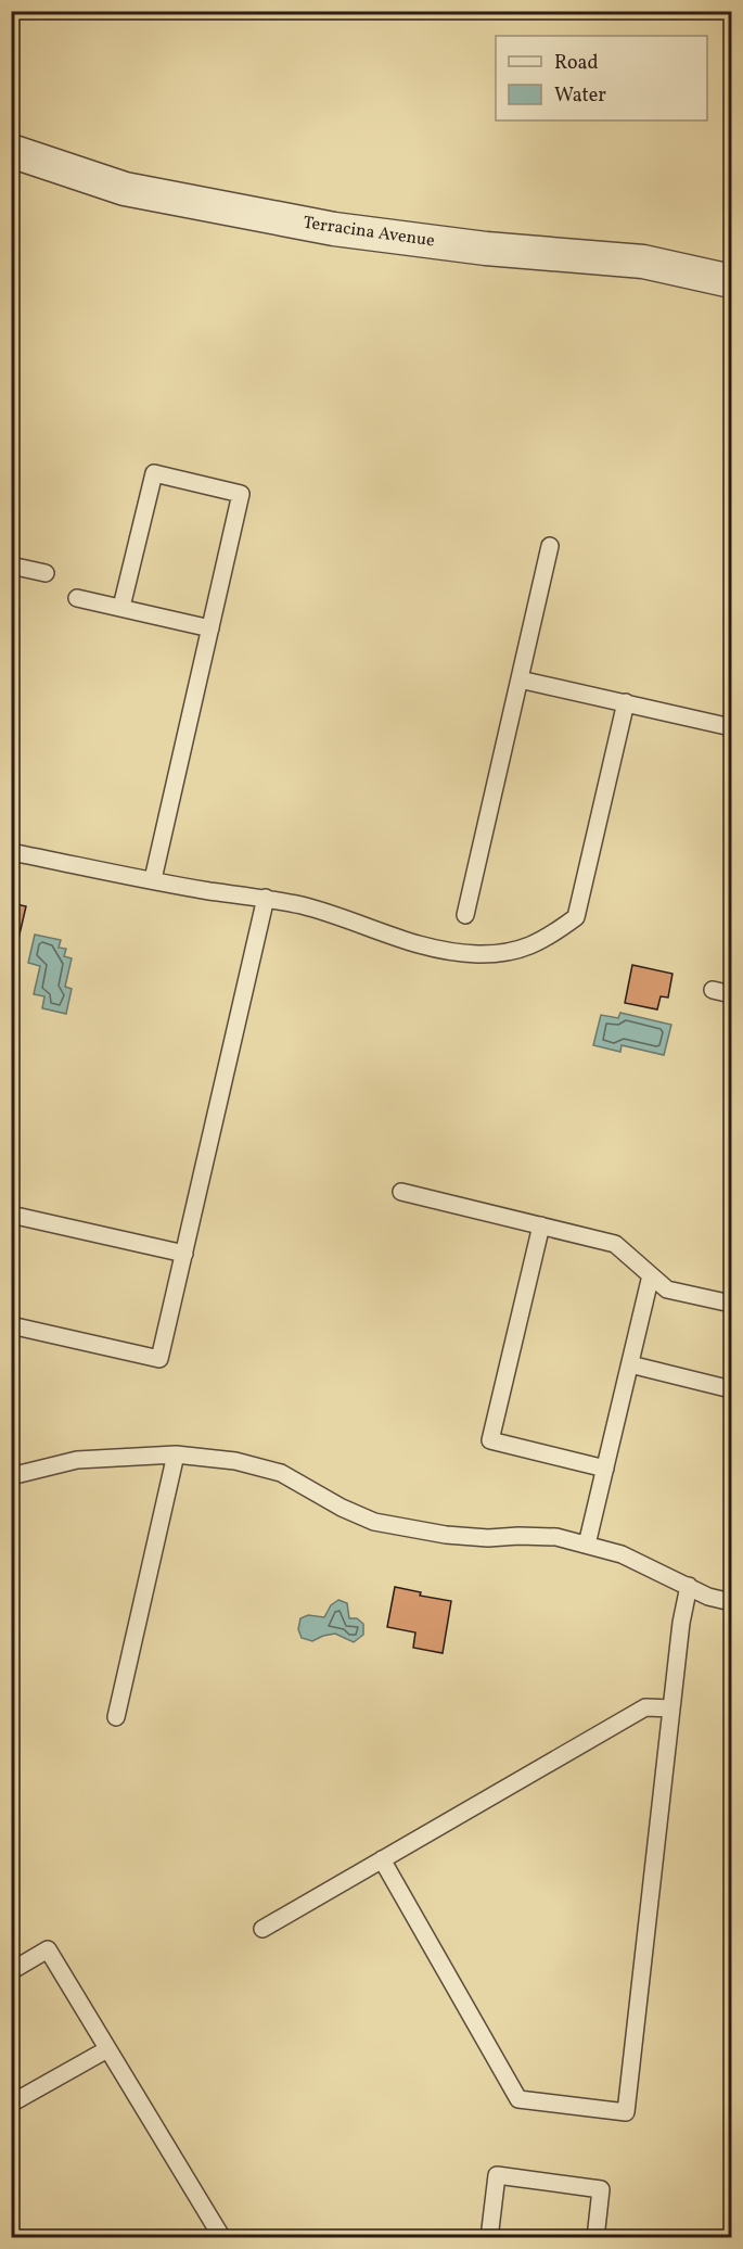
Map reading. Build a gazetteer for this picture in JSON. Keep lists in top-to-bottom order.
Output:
{
  "streets": {
    "street": ["Terracina Avenue"]
  },
  "legend": ["Road", "Water"]
}
